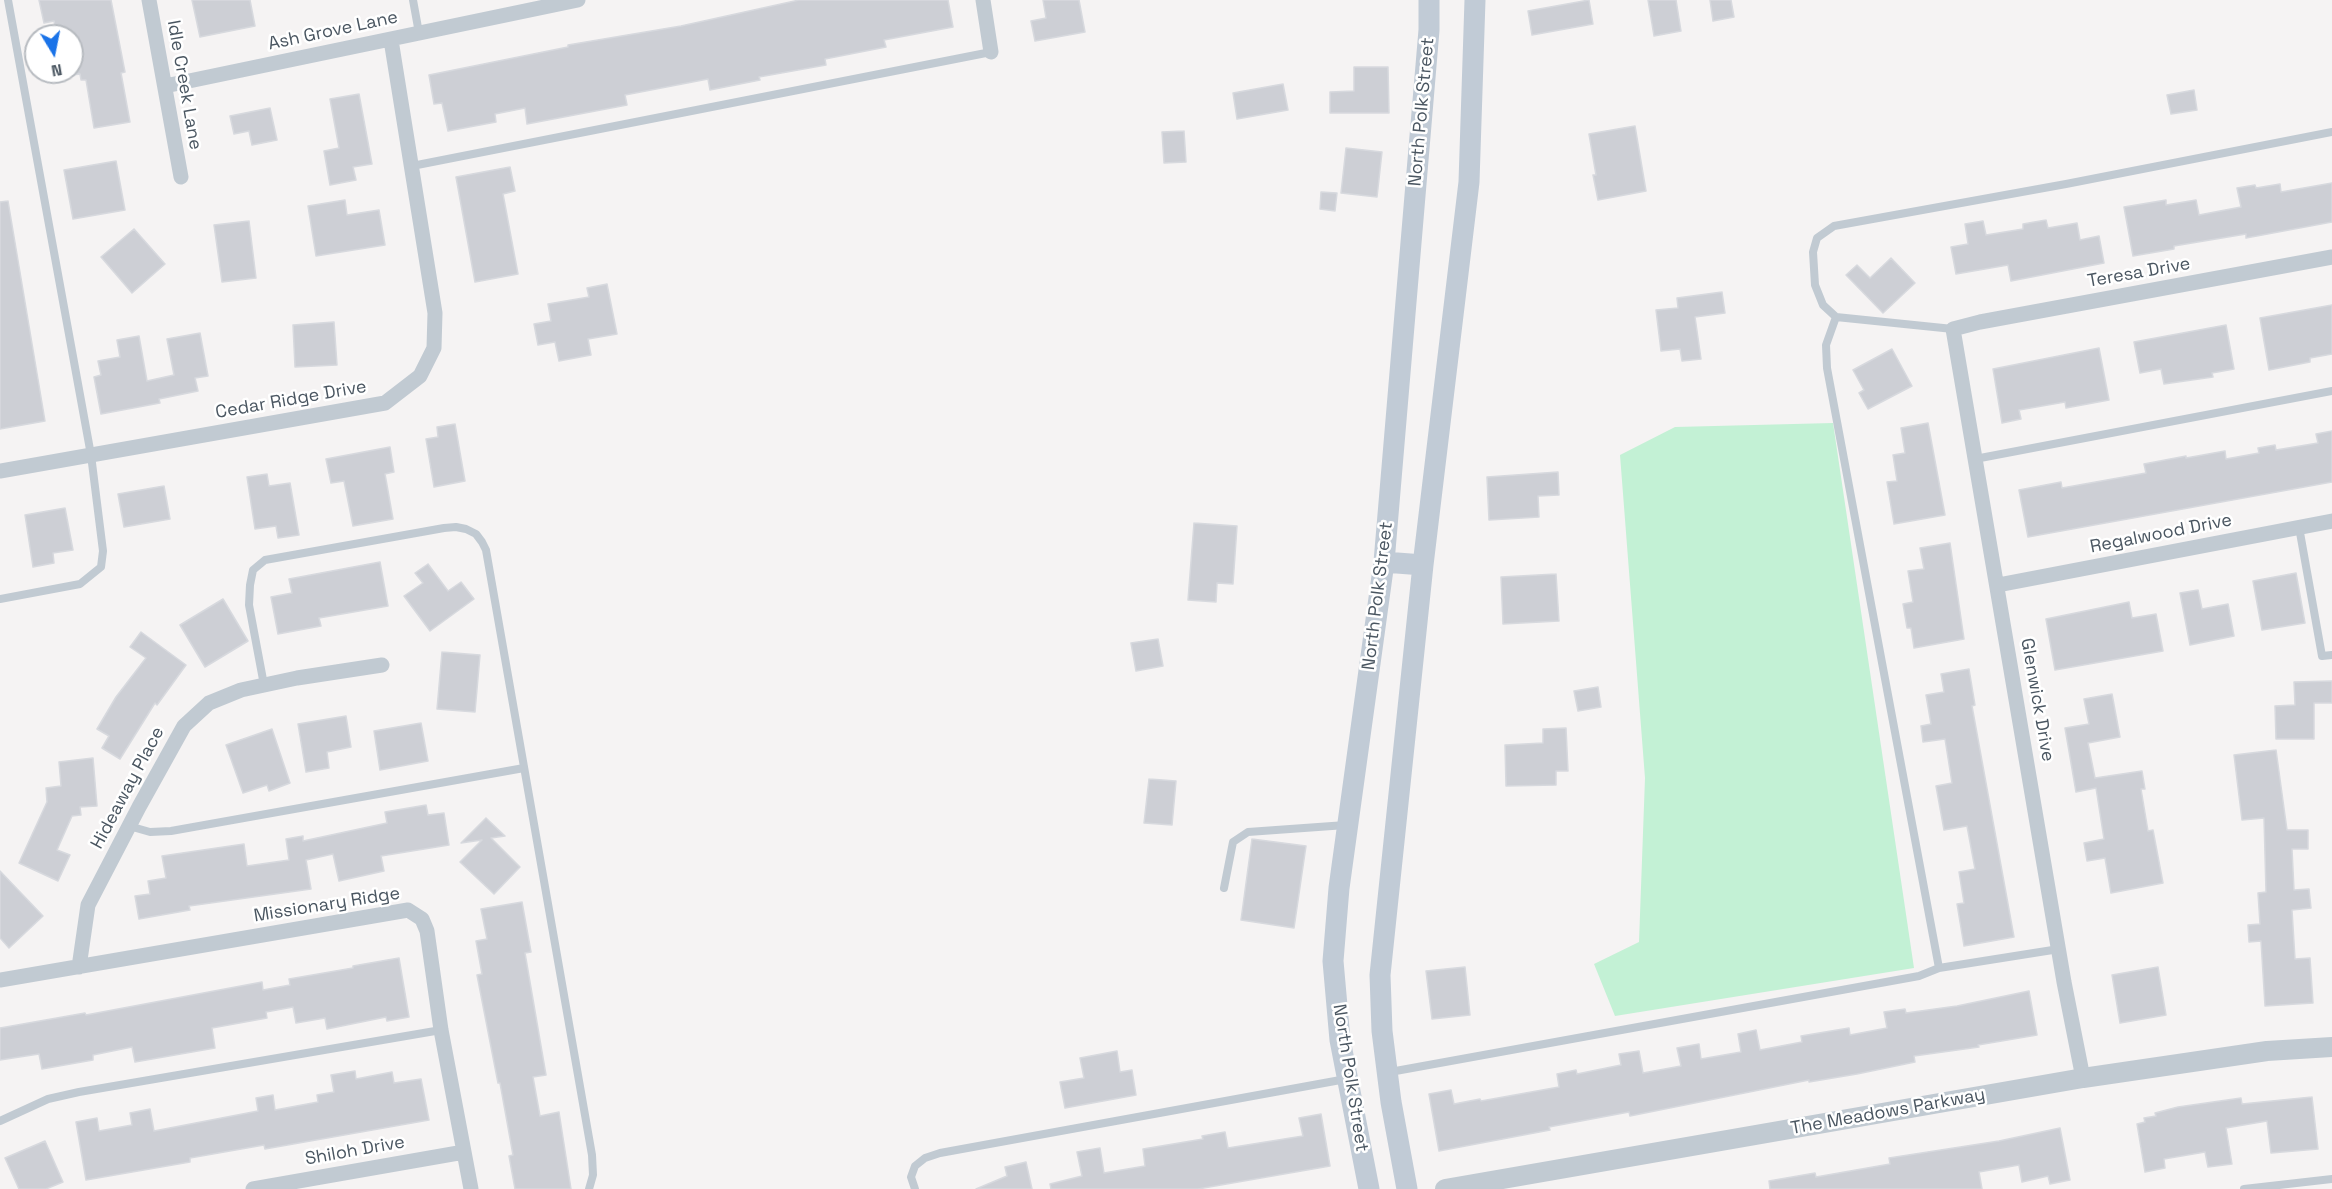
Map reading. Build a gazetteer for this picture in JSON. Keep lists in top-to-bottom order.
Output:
{
  "streets": {
    "main road": ["North Polk Street"],
    "street": [
      "Ash Grove Lane",
      "Idle Creek Lane",
      "Teresa Drive",
      "Cedar Ridge Drive",
      "Regalwood Drive",
      "Glenwick Drive",
      "Hideaway Place",
      "Missionary Ridge",
      "The Meadows Parkway",
      "Shiloh Drive"
    ]
  },
  "crossings": [
    ["Ash Grove Lane", "Idle Creek Lane"],
    ["Ash Grove Lane", "Cedar Ridge Drive"],
    ["Teresa Drive", "Glenwick Drive"],
    ["Regalwood Drive", "Glenwick Drive"],
    ["Glenwick Drive", "The Meadows Parkway"],
    ["Hideaway Place", "Missionary Ridge"],
    ["Missionary Ridge", "Shiloh Drive"]
  ],
  "north": "bottom"
}
